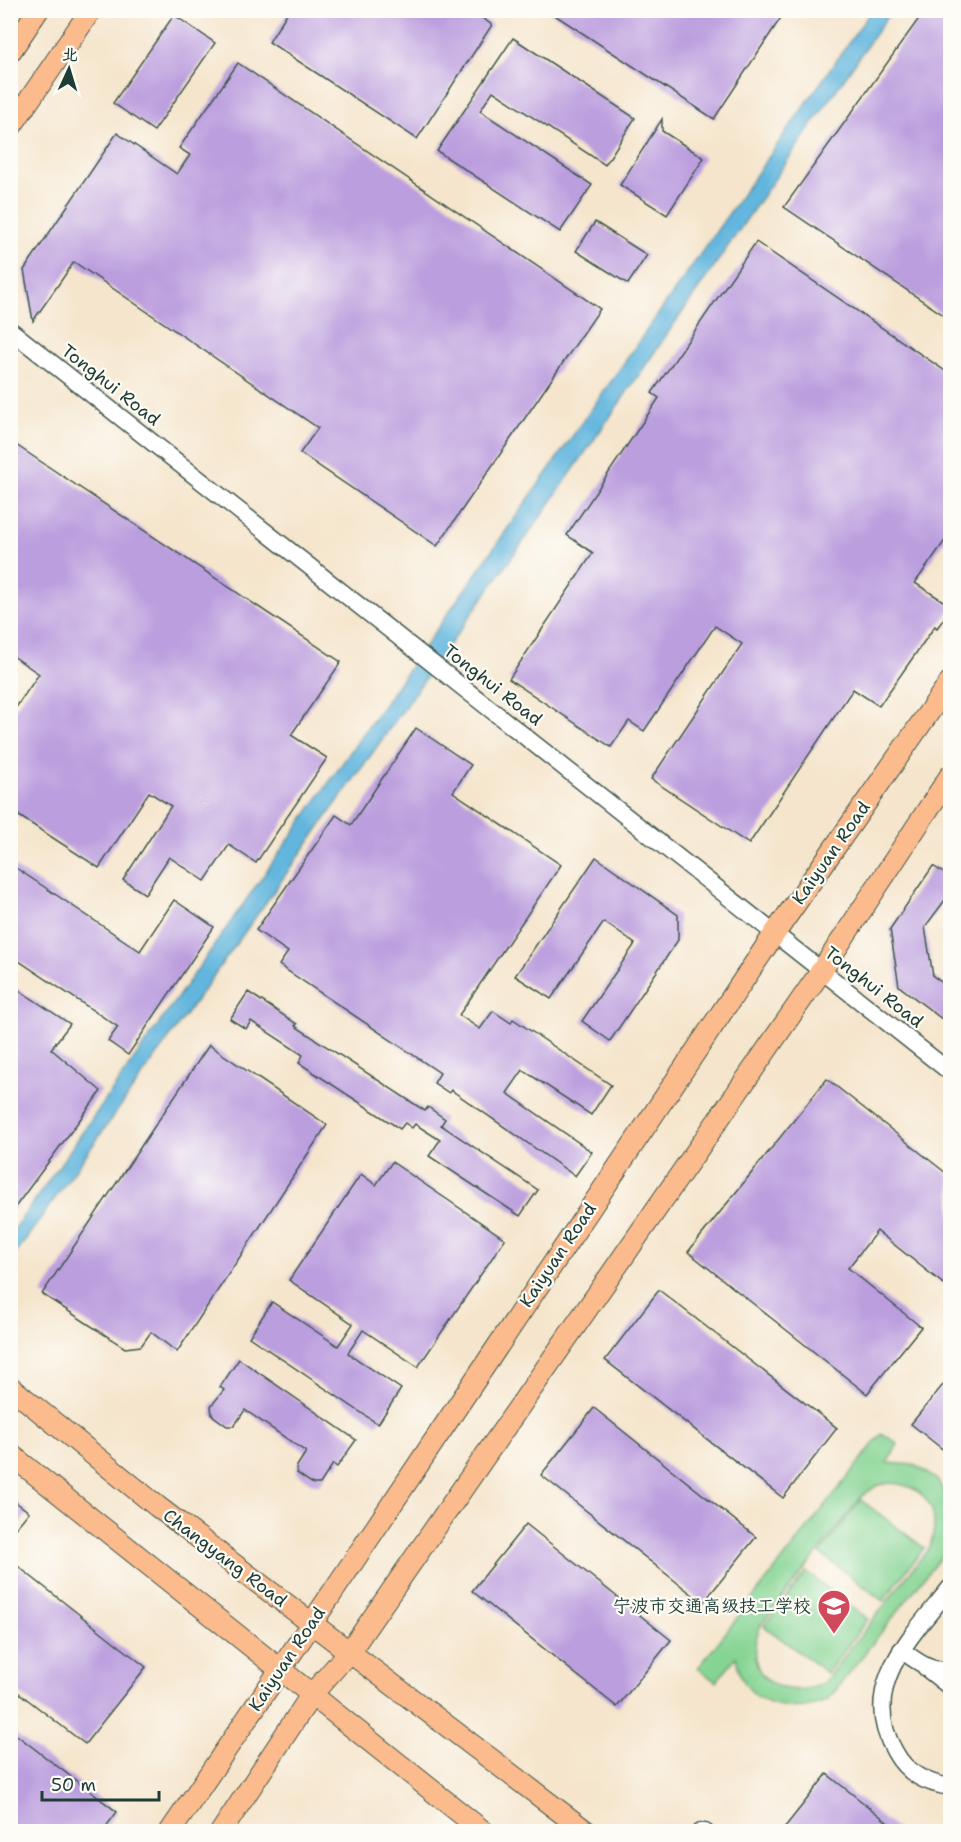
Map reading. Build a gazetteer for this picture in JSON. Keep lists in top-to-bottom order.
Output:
{
  "streets": {
    "main road": ["Kaiyuan Road", "Changyang Road"],
    "street": ["Tonghui Road"]
  },
  "crossings": [
    ["Tonghui Road", "Kaiyuan Road"],
    ["Kaiyuan Road", "Changyang Road"]
  ],
  "places": {
    "school or university": ["宁波市交通高级技工学校"]
  },
  "scale_bar": "50 m",
  "north": "top"
}
